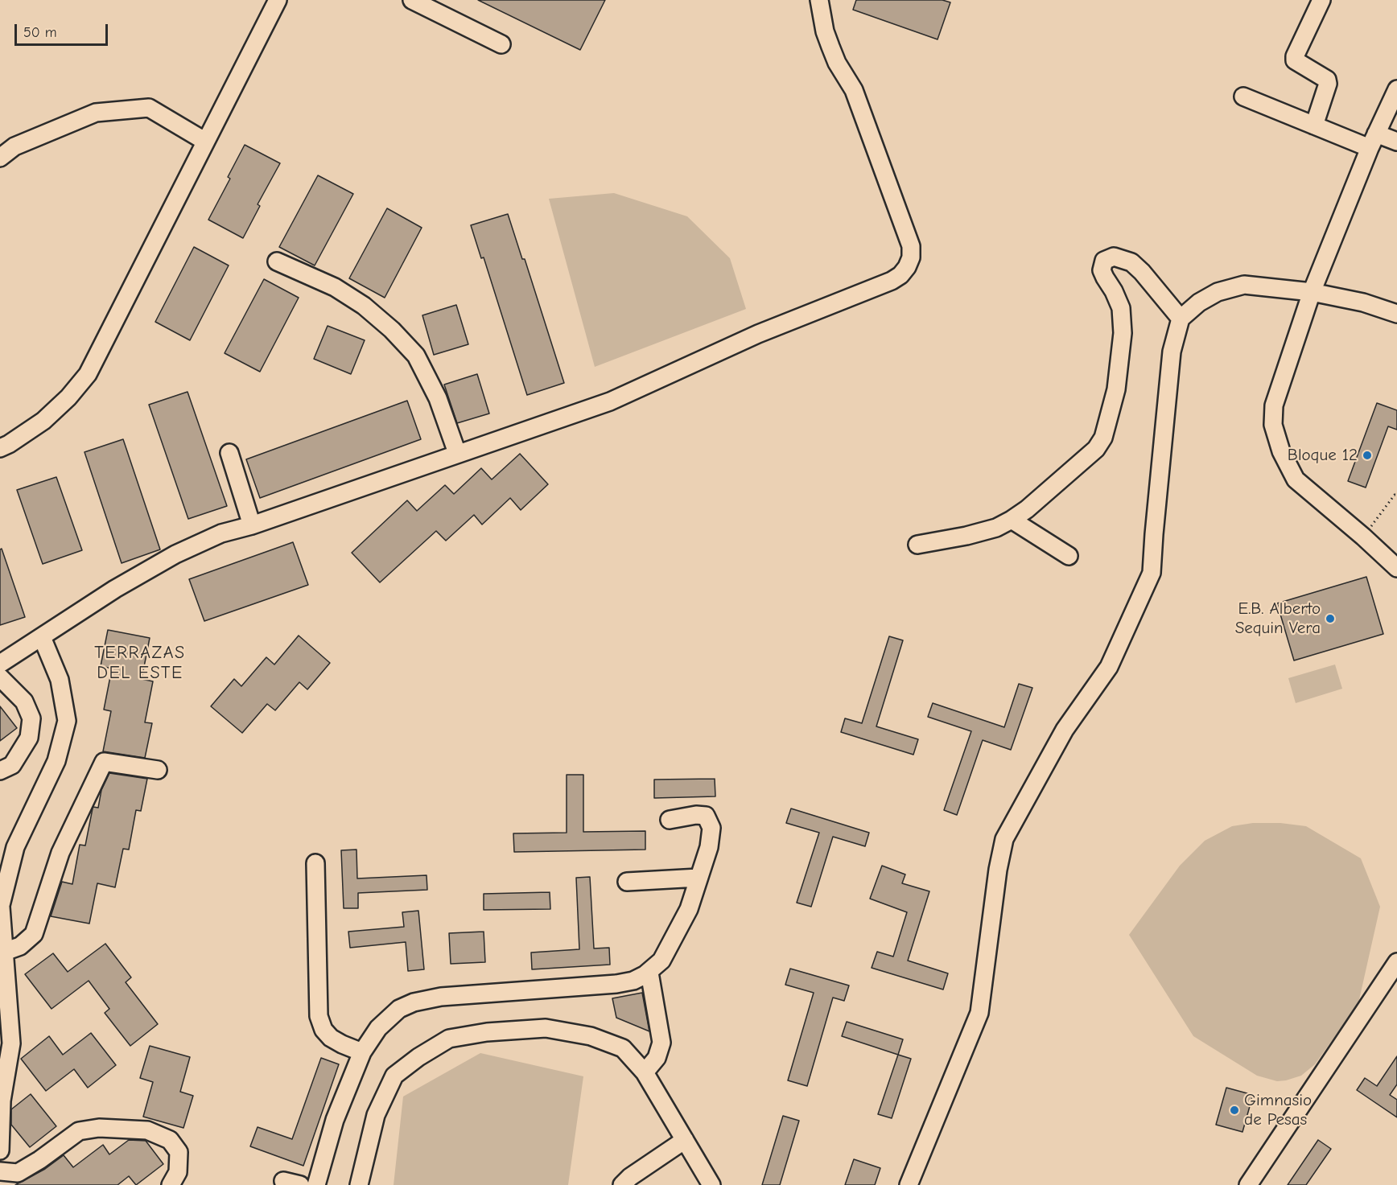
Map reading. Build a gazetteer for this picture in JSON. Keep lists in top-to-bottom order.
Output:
{
  "districts": ["TERRAZAS DEL ESTE"],
  "places": ["Bloque 12", "E.B. Alberto Sequin Vera", "Gimnasio de Pesas"],
  "scale_bar": "50 m"
}
